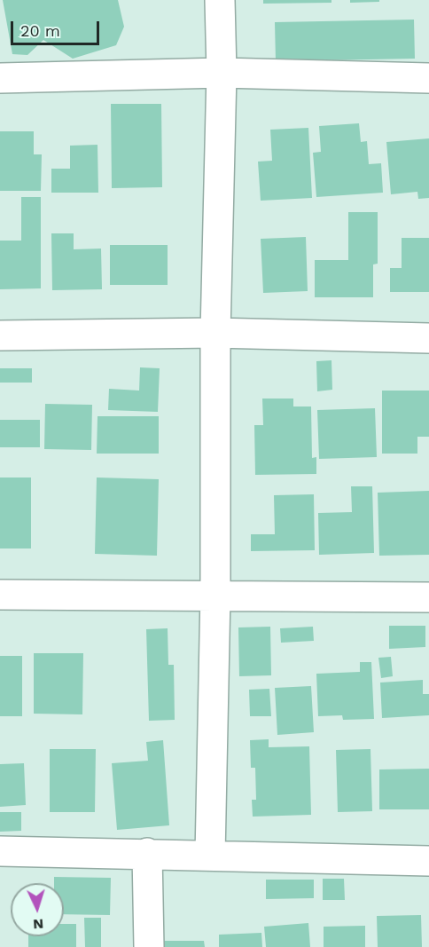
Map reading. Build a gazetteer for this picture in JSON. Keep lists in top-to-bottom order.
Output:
{
  "scale_bar": "20 m",
  "north": "bottom"
}
